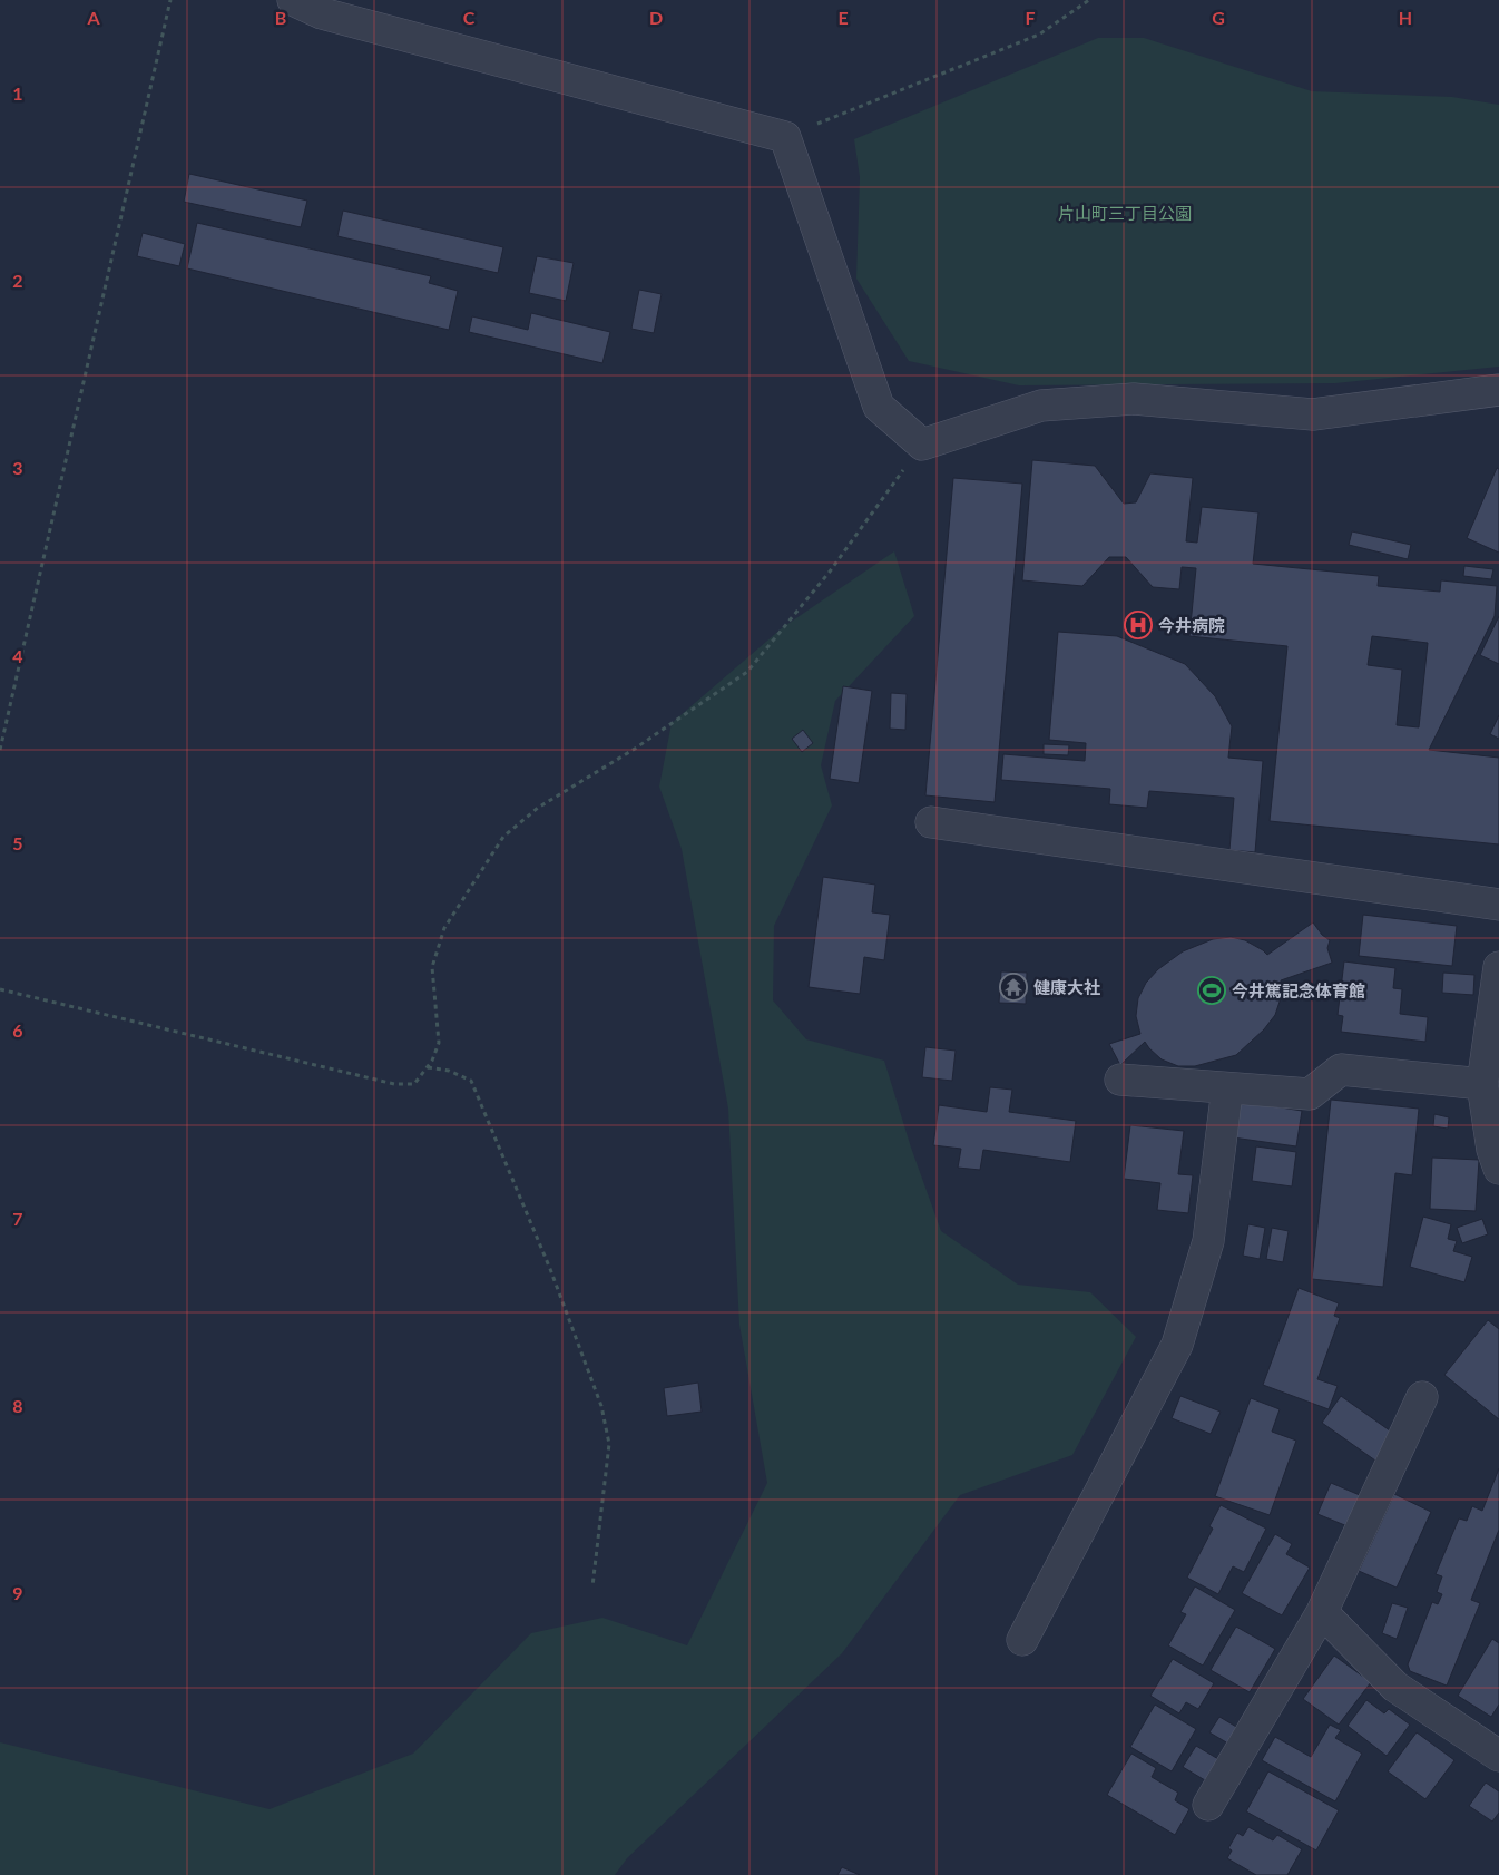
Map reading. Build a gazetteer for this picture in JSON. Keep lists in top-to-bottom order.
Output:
{
  "parks": ["片山町三丁目公園"],
  "places": {
    "hospital": ["今井病院"],
    "temple": ["健康大社"],
    "sports": ["今井篤記念体育館"]
  },
  "grid": {
    "columns": [
      "A",
      "B",
      "C",
      "D",
      "E",
      "F",
      "G",
      "H"
    ],
    "rows": [
      "1",
      "2",
      "3",
      "4",
      "5",
      "6",
      "7",
      "8",
      "9"
    ]
  }
}
